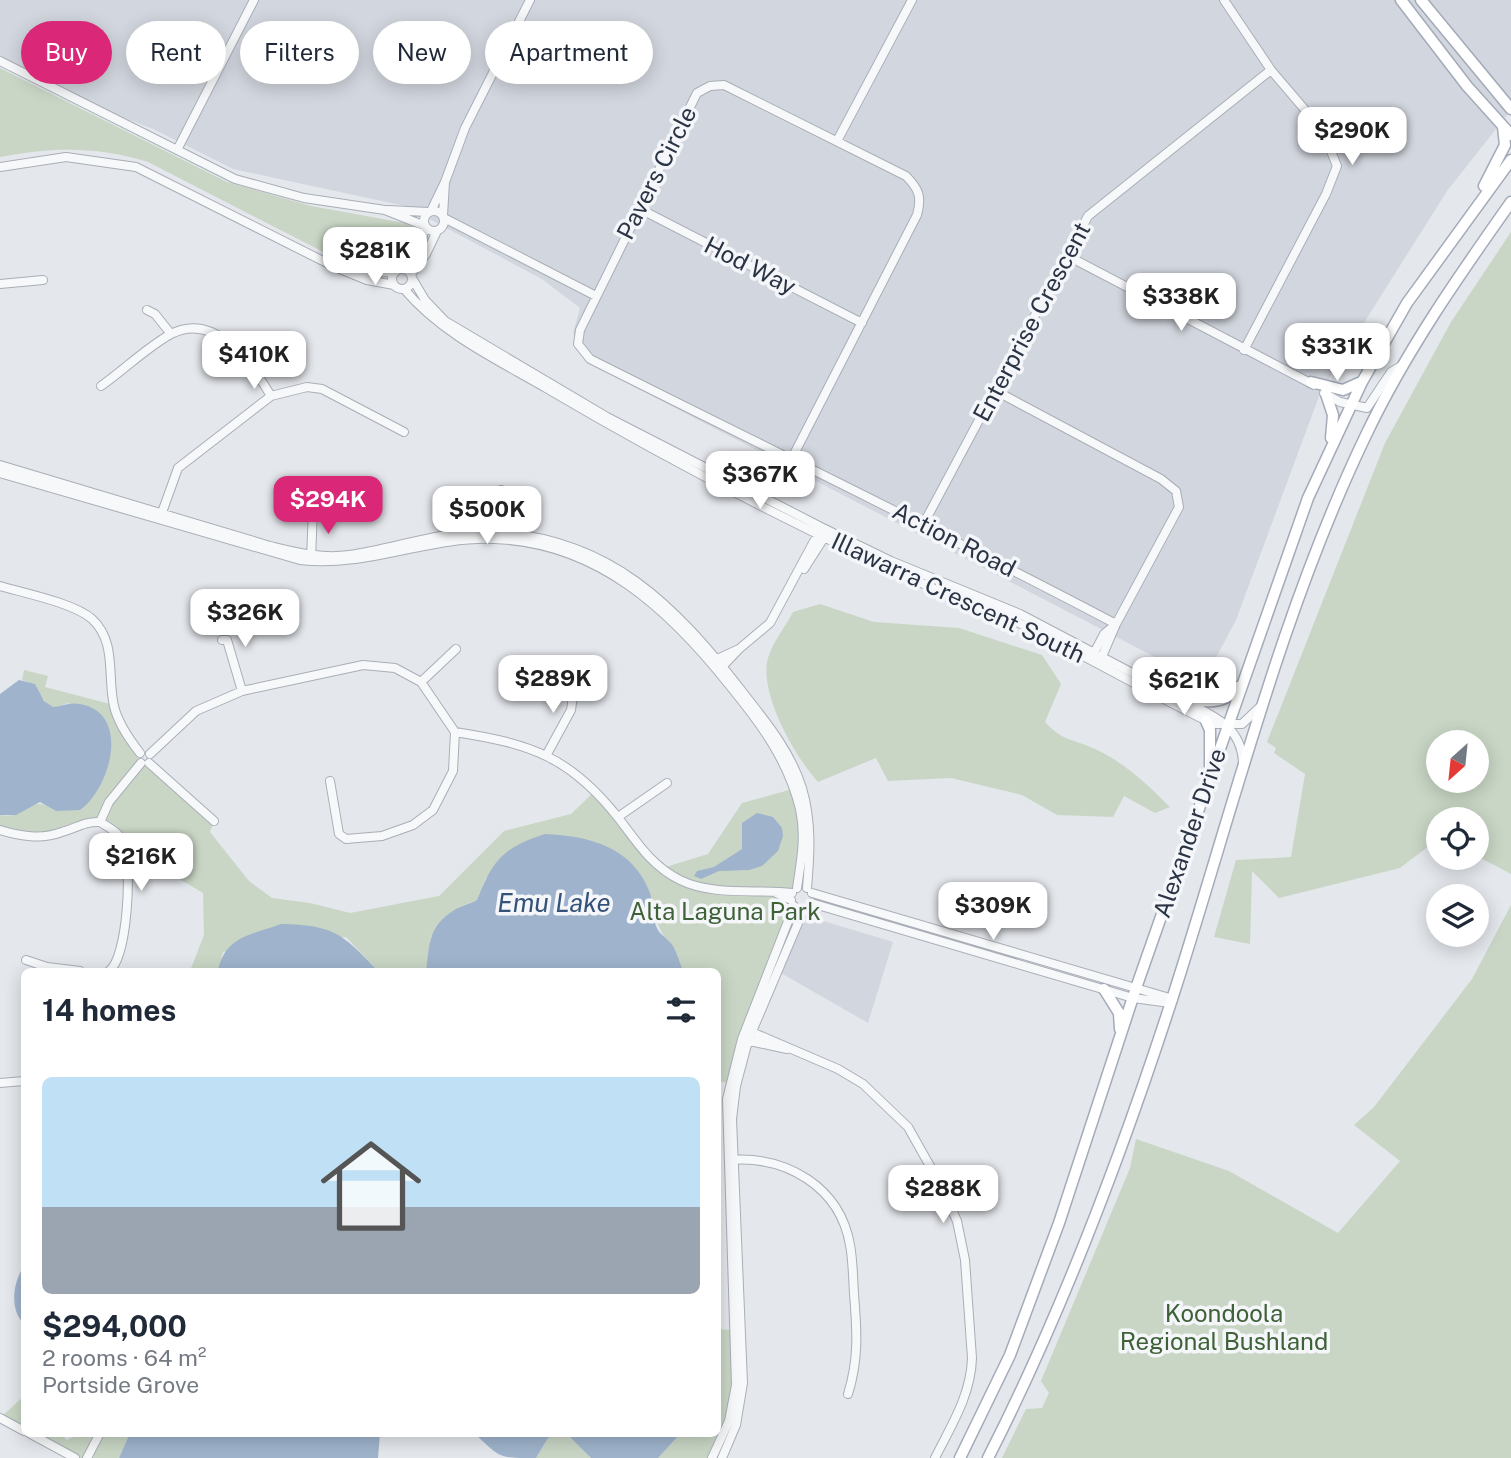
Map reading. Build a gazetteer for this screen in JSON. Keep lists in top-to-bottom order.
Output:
{
  "streets": {
    "main road": ["Alexander Drive"],
    "street": [
      "Pavers Circle",
      "Hod Way",
      "Enterprise Crescent",
      "Action Road",
      "Illawarra Crescent South"
    ]
  },
  "crossings": [
    ["Pavers Circle", "Hod Way"],
    ["Pavers Circle", "Action Road"],
    ["Enterprise Crescent", "Action Road"],
    ["Illawarra Crescent South", "Alexander Drive"]
  ],
  "water": ["Emu Lake"],
  "parks": ["Alta Laguna Park", "Koondoola Regional Bushland"],
  "north": "bottom left",
  "page": {
    "chip": [
      "Buy",
      "Rent",
      "Filters",
      "New",
      "Apartment"
    ],
    "price": [
      "$290K",
      "$281K",
      "$338K",
      "$331K",
      "$410K",
      "$367K",
      "$294K",
      "$500K",
      "$326K",
      "$289K",
      "$621K",
      "$216K",
      "$309K",
      "$288K"
    ],
    "heading": "14 homes",
    "list": [
      {
        "name": "$294,000",
        "note": "2 rooms · 64 m² · Portside Grove"
      }
    ]
  }
}
